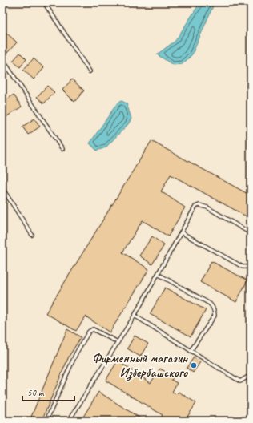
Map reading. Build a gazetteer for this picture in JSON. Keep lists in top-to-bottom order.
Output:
{
  "places": ["Фирменный магазин Избербашского"],
  "scale_bar": "50 m"
}
